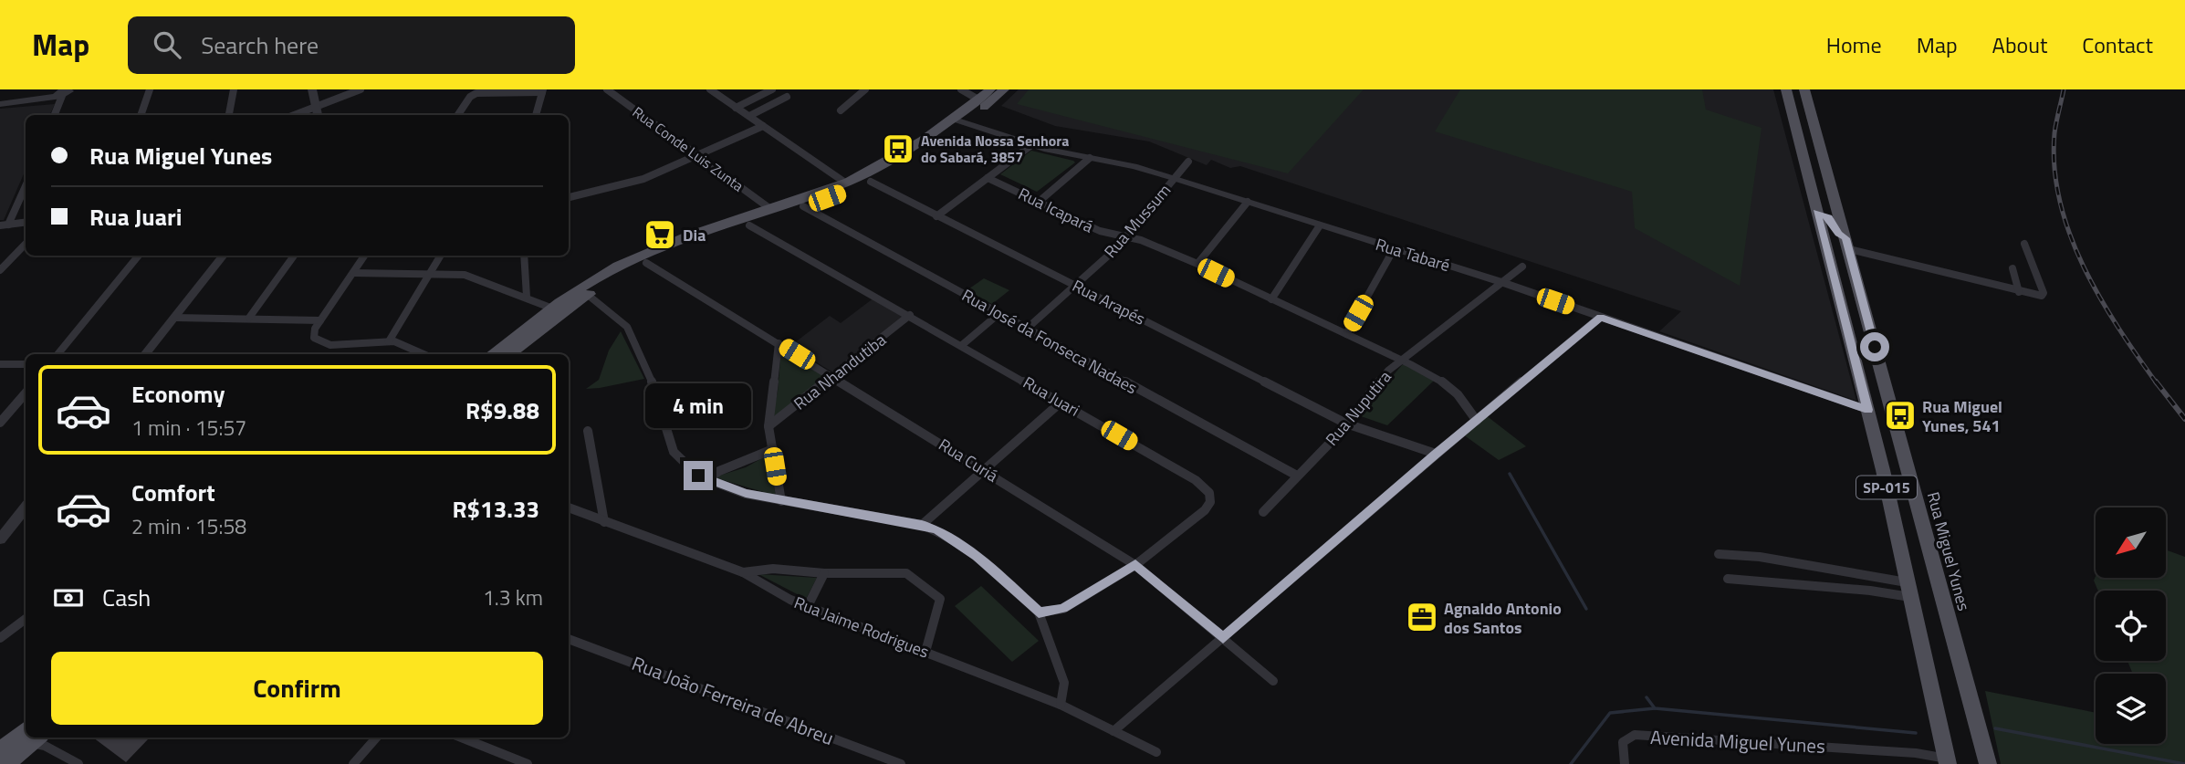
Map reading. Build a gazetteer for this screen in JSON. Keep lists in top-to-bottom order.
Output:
{
  "streets": {
    "main road": ["SP-015", "Rua Miguel Yunes"],
    "street": [
      "Rua Conde Luis Zunta",
      "Rua Icapará",
      "Rua Mussum",
      "Rua Tabaré",
      "Rua Arapés",
      "Rua José da Fonseca Nadaes",
      "Rua Nhandutiba",
      "Rua Juari",
      "Rua Nuputira",
      "Rua Curiá",
      "Rua Jaime Rodrigues",
      "Rua João Ferreira de Abreu",
      "Avenida Miguel Yunes"
    ]
  },
  "crossings": [
    ["Rua Icapará", "Rua Mussum"],
    ["Rua Icapará", "Rua Nuputira"],
    ["Rua Mussum", "Rua Tabaré"],
    ["Rua Mussum", "Rua Arapés"],
    ["Rua Mussum", "Rua José da Fonseca Nadaes"],
    ["Rua Tabaré", "Rua Nuputira"],
    ["Rua Tabaré", "SP-015"],
    ["Rua Arapés", "Rua Nuputira"],
    ["Rua José da Fonseca Nadaes", "Rua Nuputira"],
    ["Rua Nhandutiba", "Rua Juari"],
    ["Rua Nhandutiba", "Rua Curiá"],
    ["Rua Juari", "Rua Curiá"],
    ["SP-015", "Avenida Miguel Yunes"]
  ],
  "places": {
    "bus stop": ["Avenida Nossa Senhora do Sabará, 3857", "Rua Miguel Yunes, 541"],
    "supermarket": ["Dia"],
    "office": ["Agnaldo Antonio dos Santos"]
  },
  "north": "bottom left",
  "page": {
    "header": "Map",
    "search": "Search here",
    "nav": [
      "Home",
      "Map",
      "About",
      "Contact"
    ],
    "banner": ["Rua Miguel Yunes", "Rua Juari"],
    "list": [
      {
        "name": "Economy",
        "note": "1 min · 15:57",
        "value": "R$9.88"
      },
      {
        "name": "Comfort",
        "note": "2 min · 15:58",
        "value": "R$13.33"
      }
    ],
    "bubble": "4 min",
    "pay": ["Cash", "1.3 km"],
    "buttons": "Confirm"
  }
}
